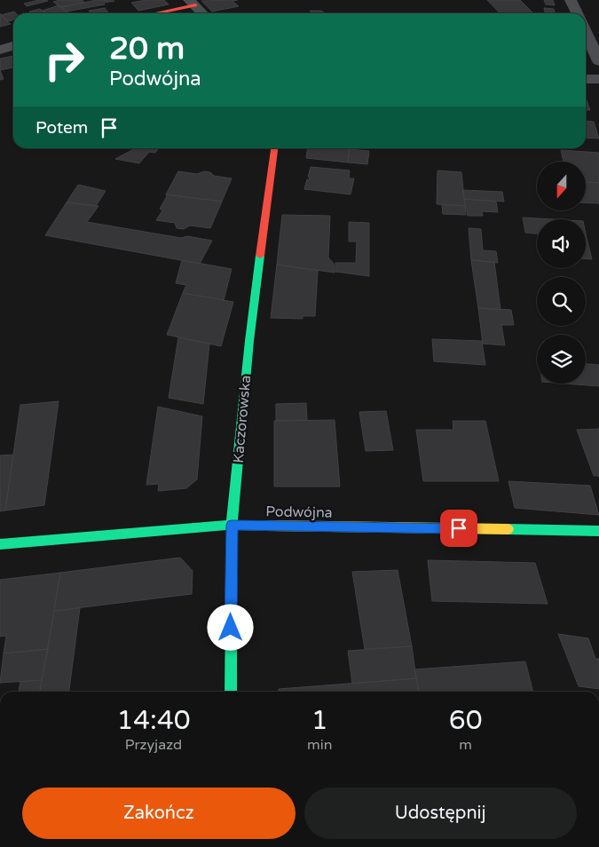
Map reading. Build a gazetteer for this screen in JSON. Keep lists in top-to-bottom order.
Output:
{
  "streets": {
    "street": ["Kaczorowska", "Podwójna"]
  },
  "crossings": [
    ["Kaczorowska", "Podwójna"]
  ],
  "north": "bottom",
  "page": {
    "turn": ["20 m", "Podwójna"],
    "then": "Potem",
    "eta": [
      "14:40",
      "Przyjazd",
      "1",
      "min",
      "60",
      "m"
    ],
    "buttons": ["Zakończ", "Udostępnij"]
  }
}
